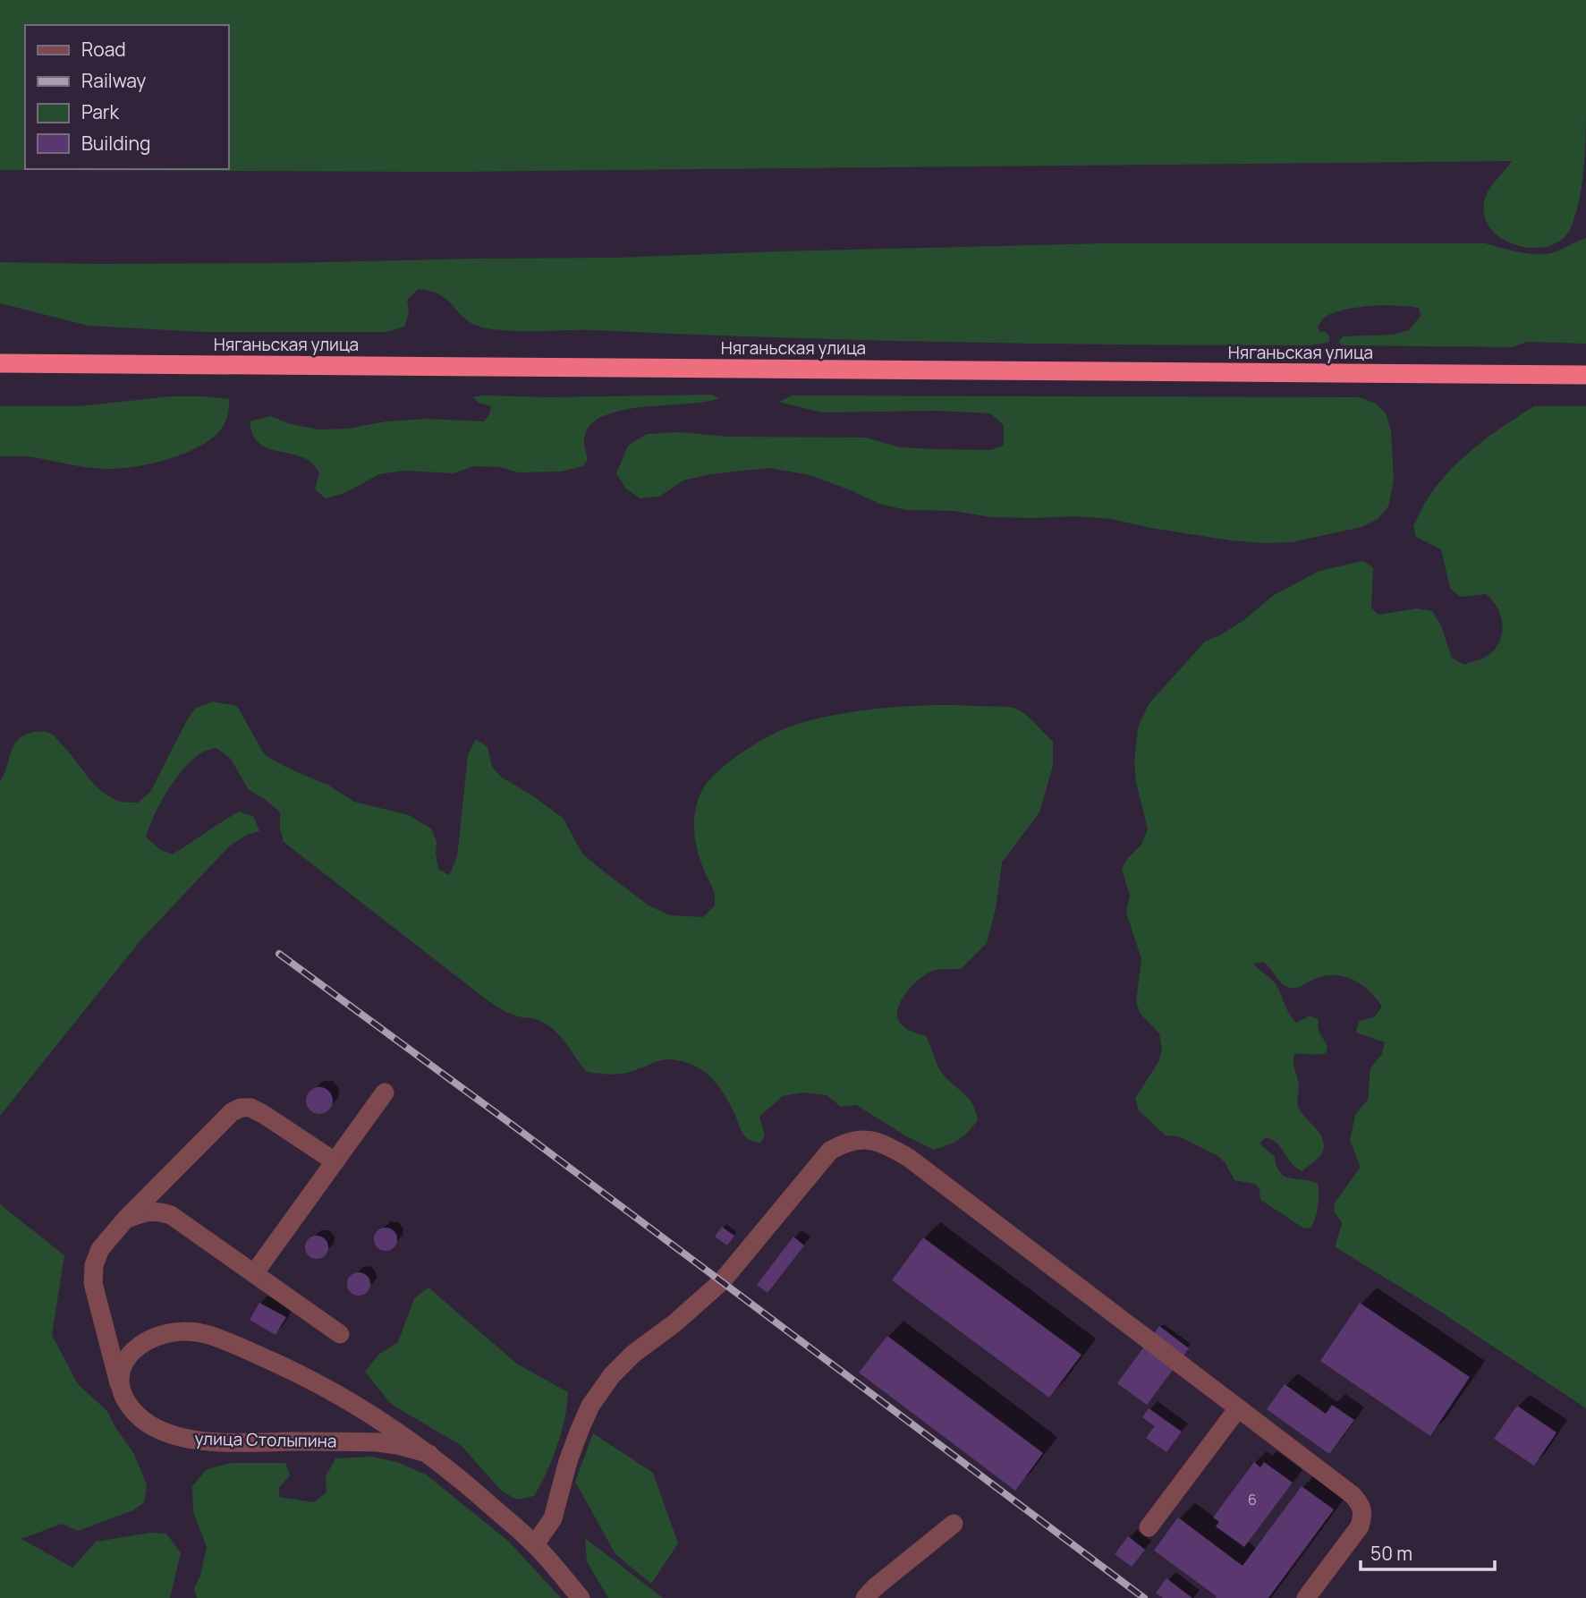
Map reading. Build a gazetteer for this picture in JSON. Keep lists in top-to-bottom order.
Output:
{
  "streets": {
    "highway": ["Няганьская улица"],
    "street": ["улица Столыпина"]
  },
  "house_numbers": ["6"],
  "legend": [
    "Road",
    "Railway",
    "Park",
    "Building"
  ],
  "scale_bar": "50 m"
}
